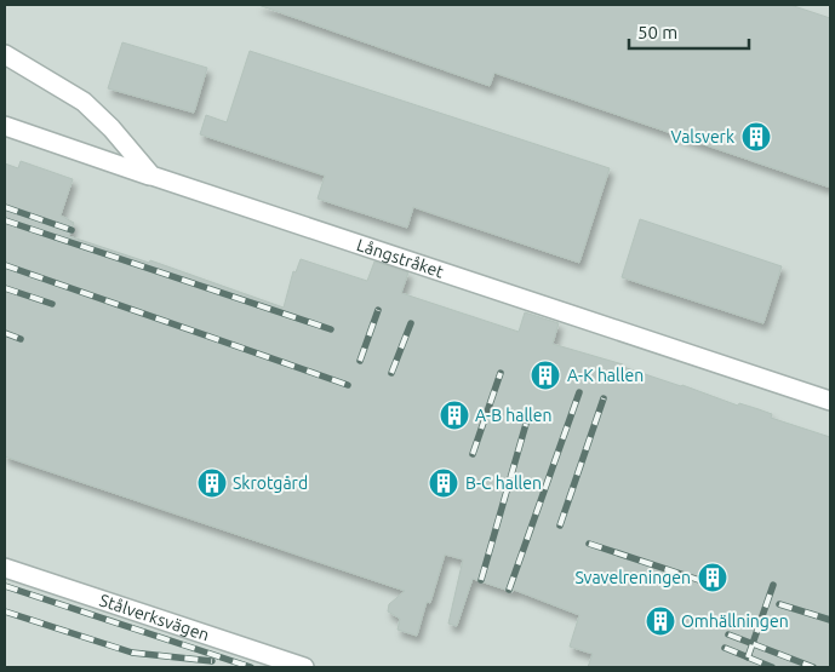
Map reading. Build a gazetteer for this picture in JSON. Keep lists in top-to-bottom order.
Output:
{
  "streets": {
    "street": ["Långstråket", "Stålverksvägen"]
  },
  "places": {
    "building": [
      "Valsverk",
      "A-K hallen",
      "A-B hallen",
      "Skrotgård",
      "B-C hallen",
      "Svavelreningen",
      "Omhällningen"
    ]
  },
  "scale_bar": "50 m"
}
